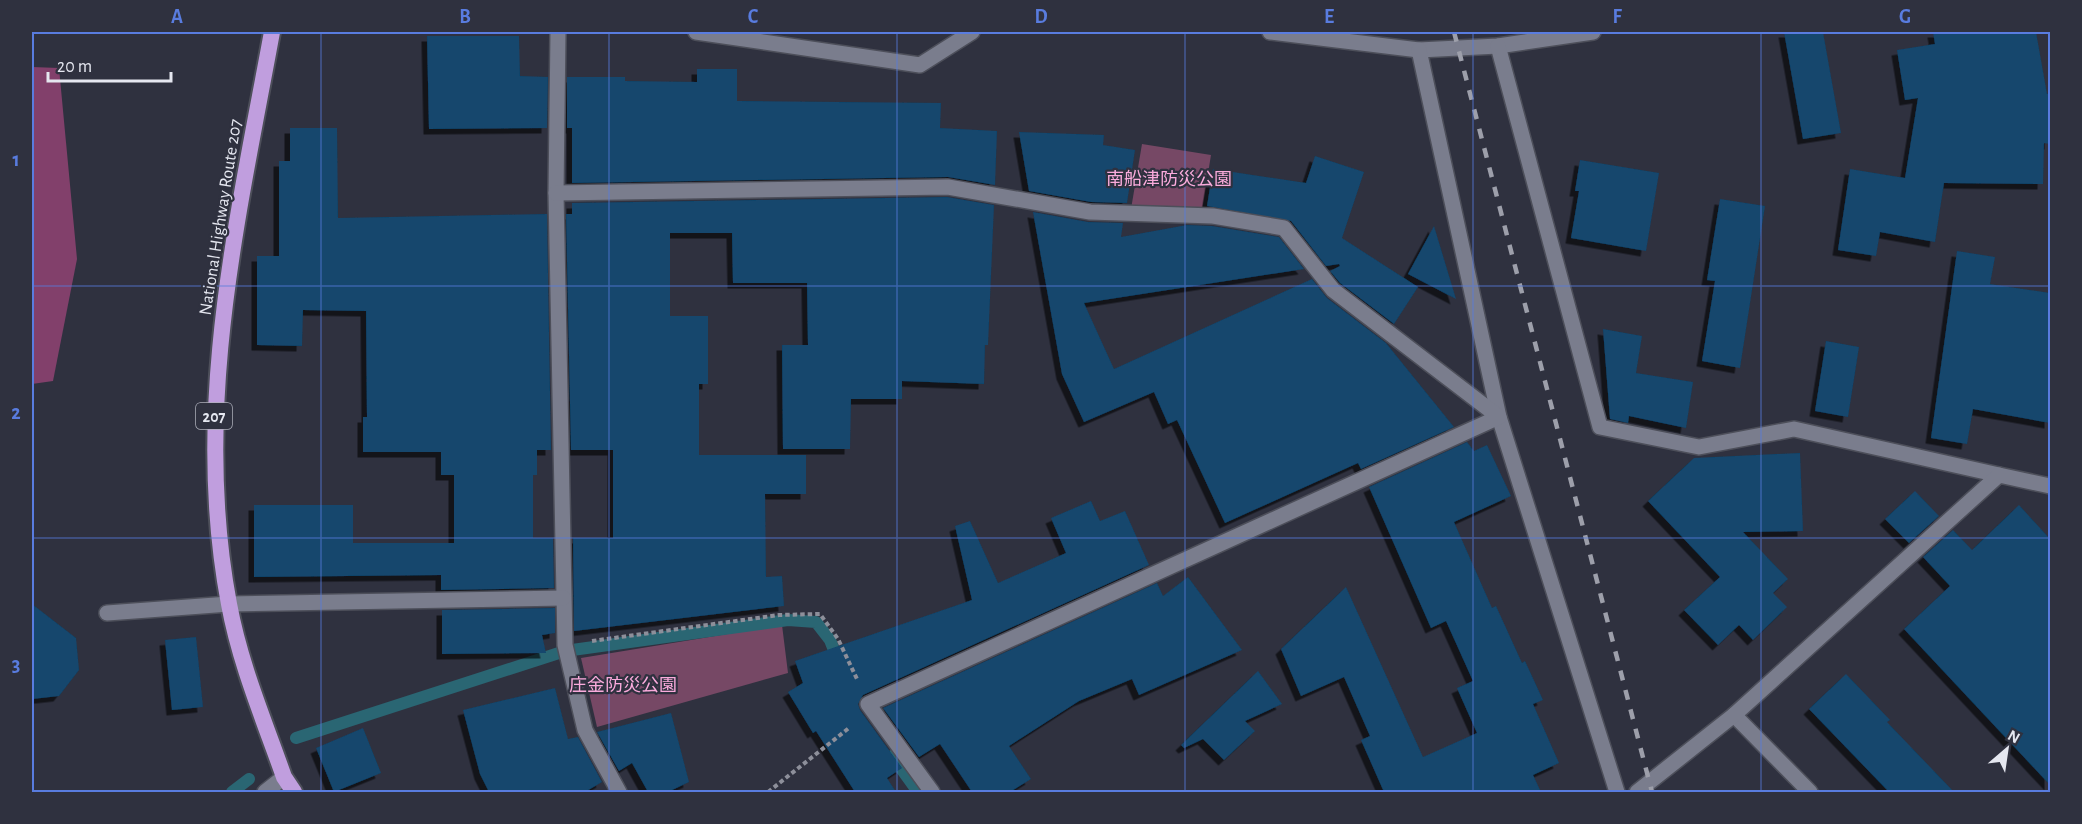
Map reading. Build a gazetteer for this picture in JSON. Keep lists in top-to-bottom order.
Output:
{
  "streets": {
    "highway": ["National Highway Route 207", "207"]
  },
  "parks": ["南船津防災公園", "庄金防災公園"],
  "scale_bar": "20 m",
  "north": "top right",
  "grid": {
    "columns": [
      "A",
      "B",
      "C",
      "D",
      "E",
      "F",
      "G"
    ],
    "rows": ["1", "2", "3"]
  }
}
